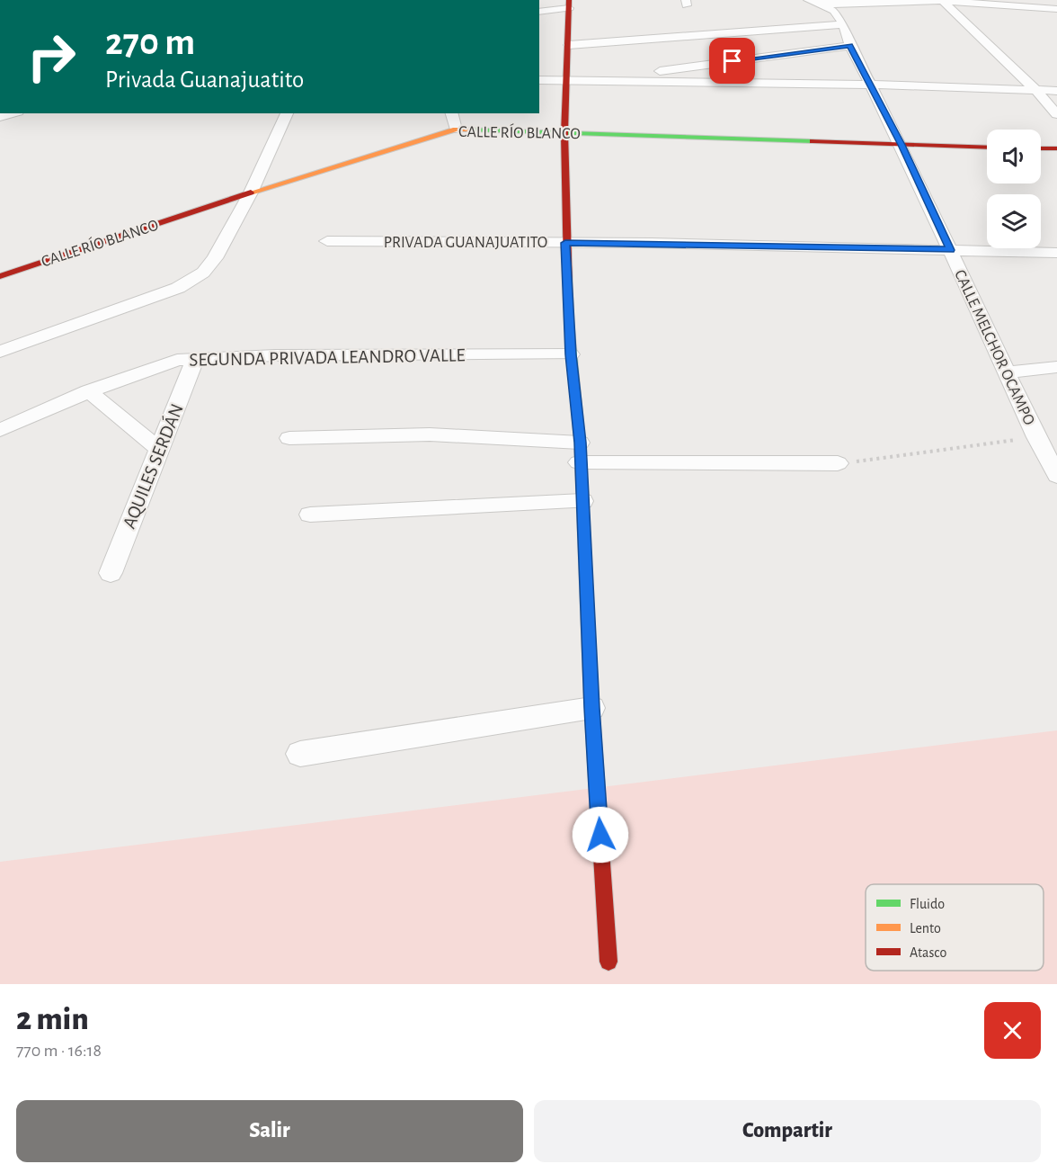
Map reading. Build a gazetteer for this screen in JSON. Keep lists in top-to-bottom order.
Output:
{
  "streets": {
    "street": [
      "CALLE RÍO BLANCO",
      "PRIVADA GUANAJUATITO",
      "CALLE MELCHOR OCAMPO",
      "SEGUNDA PRIVADA LEANDRO VALLE",
      "AQUILES SERDÁN"
    ]
  },
  "crossings": [
    ["CALLE RÍO BLANCO", "CALLE MELCHOR OCAMPO"],
    ["PRIVADA GUANAJUATITO", "CALLE MELCHOR OCAMPO"],
    ["SEGUNDA PRIVADA LEANDRO VALLE", "AQUILES SERDÁN"]
  ],
  "legend": ["Fluido", "Lento", "Atasco"],
  "page": {
    "turn": ["270 m", "Privada Guanajuatito"],
    "heading": ["2 min", "770 m · 16:18"],
    "buttons": ["Salir", "Compartir"]
  }
}
